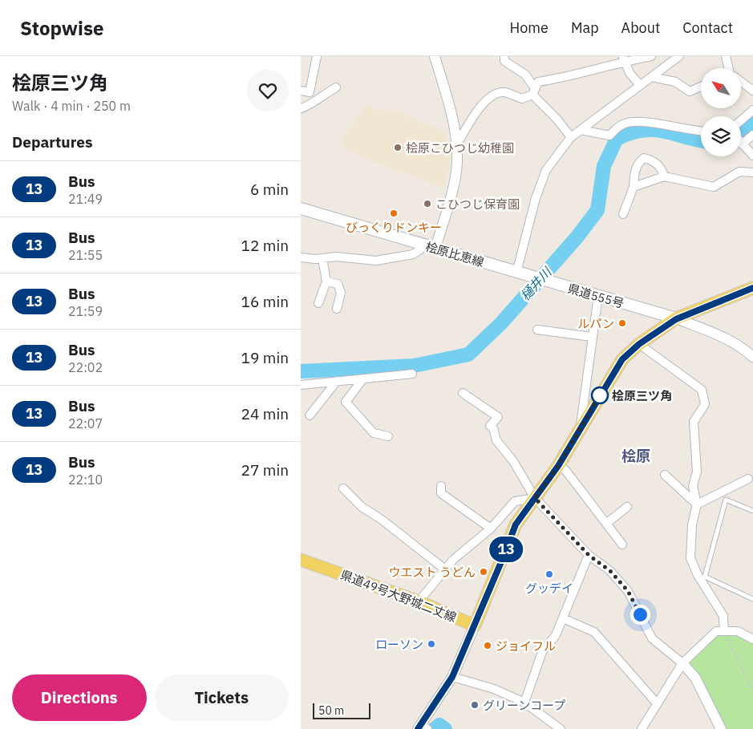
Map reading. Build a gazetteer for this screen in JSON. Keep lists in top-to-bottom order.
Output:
{
  "streets": {
    "main road": ["桧原比恵線", "県道555号", "県道49号大野城二丈線"]
  },
  "crossings": [
    ["桧原比恵線", "県道555号"]
  ],
  "districts": ["桧原"],
  "water": ["樋井川"],
  "places": [
    "桧原こひつじ幼稚園",
    "こひつじ保育園",
    "びっくりドンキー",
    "ルパン",
    "桧原三ツ角",
    "ウエスト うどん",
    "グッデイ",
    "ローソン",
    "ジョイフル",
    "グリーンコープ"
  ],
  "lines": ["bus line 13"],
  "scale_bar": "50 m",
  "north": "top left",
  "page": {
    "header": "Stopwise",
    "nav": [
      "Home",
      "Map",
      "About",
      "Contact"
    ],
    "heading": [
      ["桧原三ツ角", "Walk · 4 min · 250 m"],
      "Departures"
    ],
    "on_map": "13",
    "list": [
      {
        "mark": "13",
        "name": "Bus",
        "note": "21:49",
        "value": "6 min"
      },
      {
        "mark": "13",
        "name": "Bus",
        "note": "21:55",
        "value": "12 min"
      },
      {
        "mark": "13",
        "name": "Bus",
        "note": "21:59",
        "value": "16 min"
      },
      {
        "mark": "13",
        "name": "Bus",
        "note": "22:02",
        "value": "19 min"
      },
      {
        "mark": "13",
        "name": "Bus",
        "note": "22:07",
        "value": "24 min"
      },
      {
        "mark": "13",
        "name": "Bus",
        "note": "22:10",
        "value": "27 min"
      }
    ],
    "buttons": ["Directions", "Tickets"],
    "scale": "50 m"
  }
}
